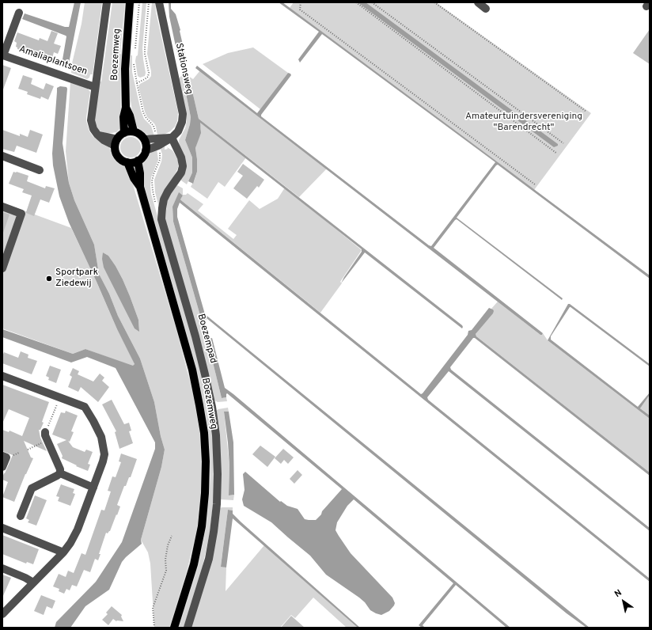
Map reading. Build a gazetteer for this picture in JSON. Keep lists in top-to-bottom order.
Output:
{
  "streets": {
    "main road": ["Boezemweg"],
    "street": ["Amaliaplantsoen", "Stationsweg", "Boezempad"]
  },
  "crossings": [
    ["Boezemweg", "Stationsweg"],
    ["Stationsweg", "Boezempad"]
  ],
  "parks": ["Amateurtuindersvereniging \"Barendrecht\""],
  "places": ["Sportpark Ziedewij"],
  "north": "top left"
}
